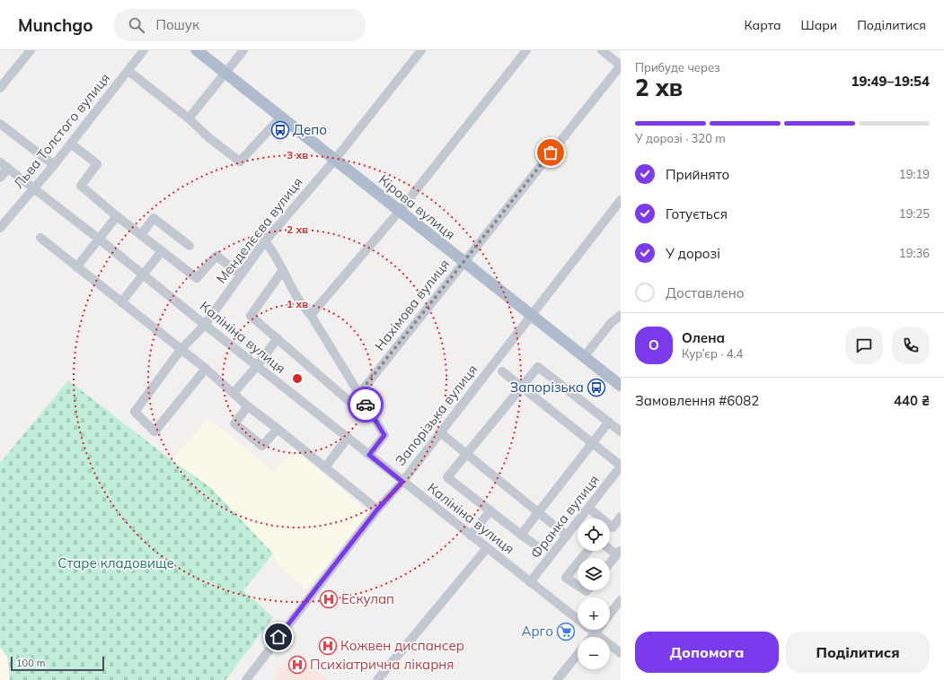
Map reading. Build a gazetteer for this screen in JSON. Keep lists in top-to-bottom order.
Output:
{
  "streets": {
    "main road": ["Кірова вулиця"],
    "street": [
      "Льва Толстого вулиця",
      "Менделєєва вулиця",
      "Нахімова вулиця",
      "Калініна вулиця",
      "Запорізька вулиця",
      "Франка вулиця"
    ]
  },
  "crossings": [
    ["Льва Толстого вулиця", "Калініна вулиця"],
    ["Кірова вулиця", "Менделєєва вулиця"],
    ["Кірова вулиця", "Нахімова вулиця"],
    ["Кірова вулиця", "Запорізька вулиця"],
    ["Менделєєва вулиця", "Калініна вулиця"],
    ["Калініна вулиця", "Запорізька вулиця"],
    ["Калініна вулиця", "Франка вулиця"]
  ],
  "parks": ["Старе кладовище"],
  "places": {
    "bus stop": ["Депо", "Запорізька"],
    "hospital": ["Ескулап", "Кожвен диспансер", "Психіатрична лікарня"],
    "supermarket": ["Арго"]
  },
  "scale_bar": "100 m",
  "page": {
    "header": "Munchgo",
    "search": "Пошук",
    "nav": ["Карта", "Шари", "Поділитися"],
    "heading": ["2 хв", "Прибуде через", "19:49–19:54"],
    "panel": [
      "Олена",
      "Кур’єр · 4.4",
      "Замовлення #6082",
      "440 ₴"
    ],
    "bar": "У дорозі · 320 m",
    "list": [
      ["Прийнято", "19:19"],
      ["Готується", "19:25"],
      ["У дорозі", "19:36"],
      "Доставлено"
    ],
    "round": "О",
    "map_buttons": ["+", "−"],
    "buttons": ["Допомога", "Поділитися"],
    "scale": "100 m"
  },
  "rings": ["3 хв", "2 хв", "1 хв"]
}
